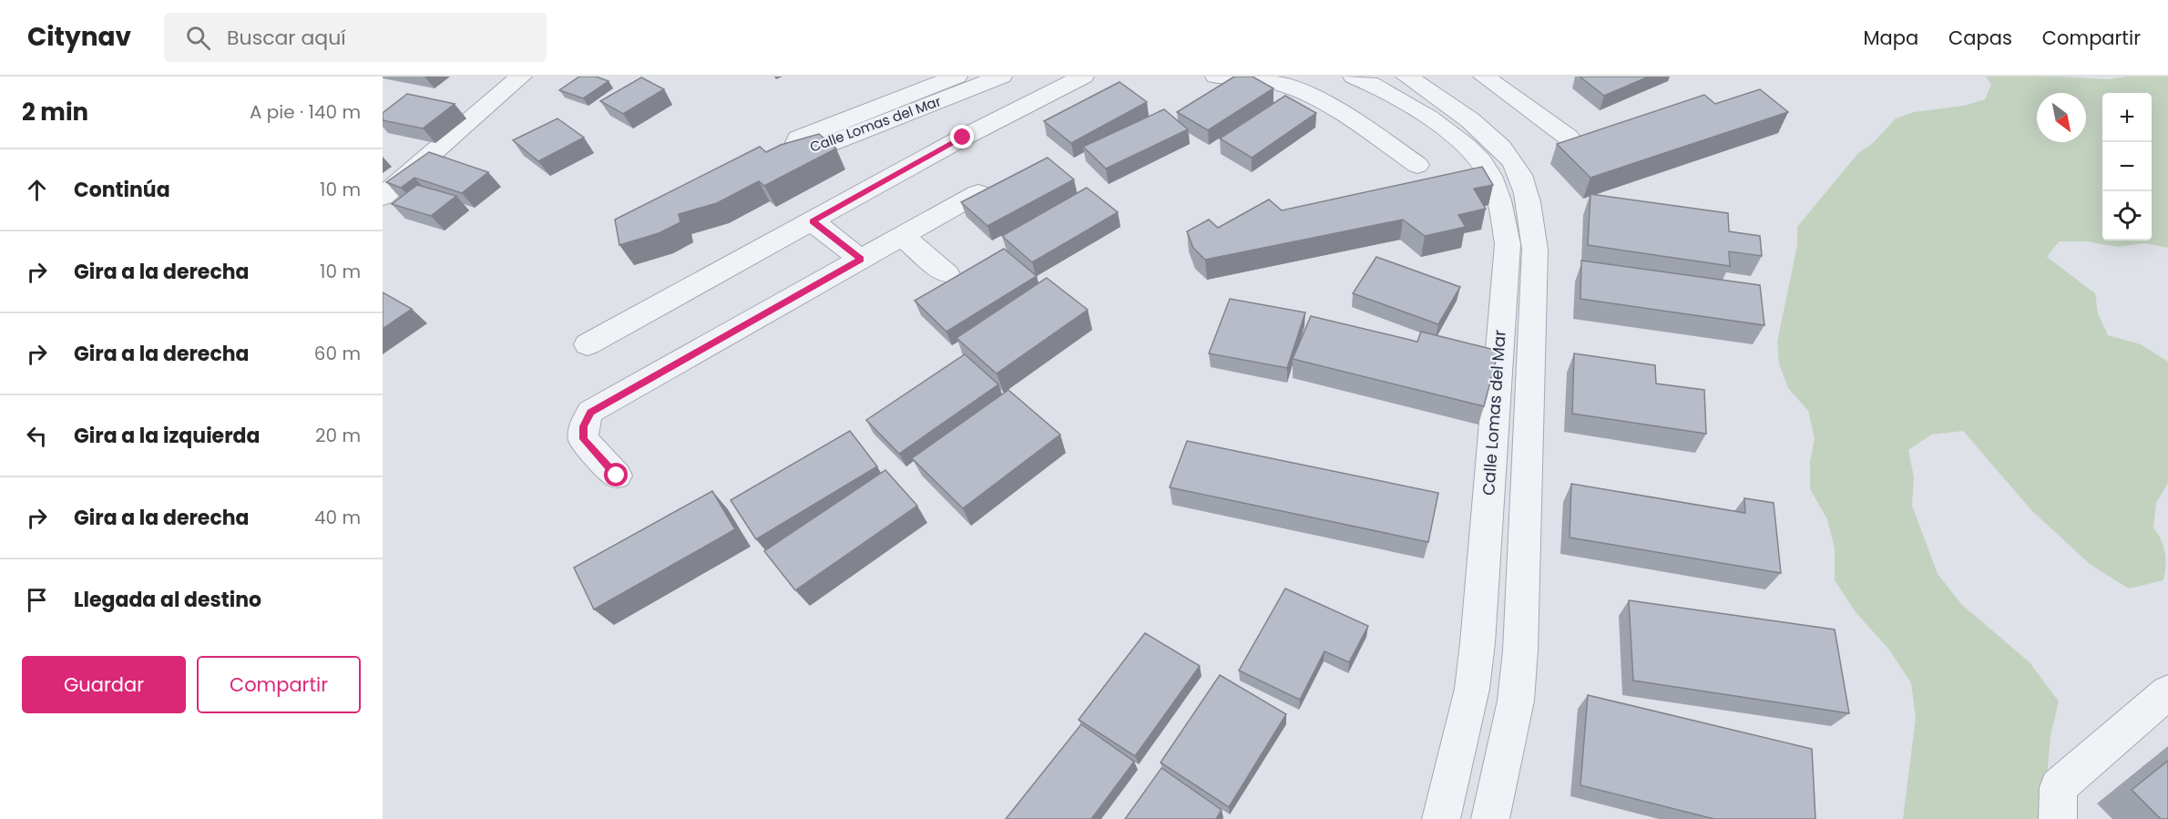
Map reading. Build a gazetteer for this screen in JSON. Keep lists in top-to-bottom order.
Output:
{
  "streets": {
    "street": ["Calle Lomas del Mar"]
  },
  "north": "bottom right",
  "page": {
    "header": "Citynav",
    "search": "Buscar aquí",
    "nav": ["Mapa", "Capas", "Compartir"],
    "heading": ["2 min", "A pie · 140 m"],
    "map_buttons": ["+", "−"],
    "list": [
      ["Continúa", "10 m"],
      ["Gira a la derecha", "10 m"],
      ["Gira a la derecha", "60 m"],
      ["Gira a la izquierda", "20 m"],
      ["Gira a la derecha", "40 m"],
      "Llegada al destino"
    ],
    "buttons": ["Guardar", "Compartir"]
  }
}
